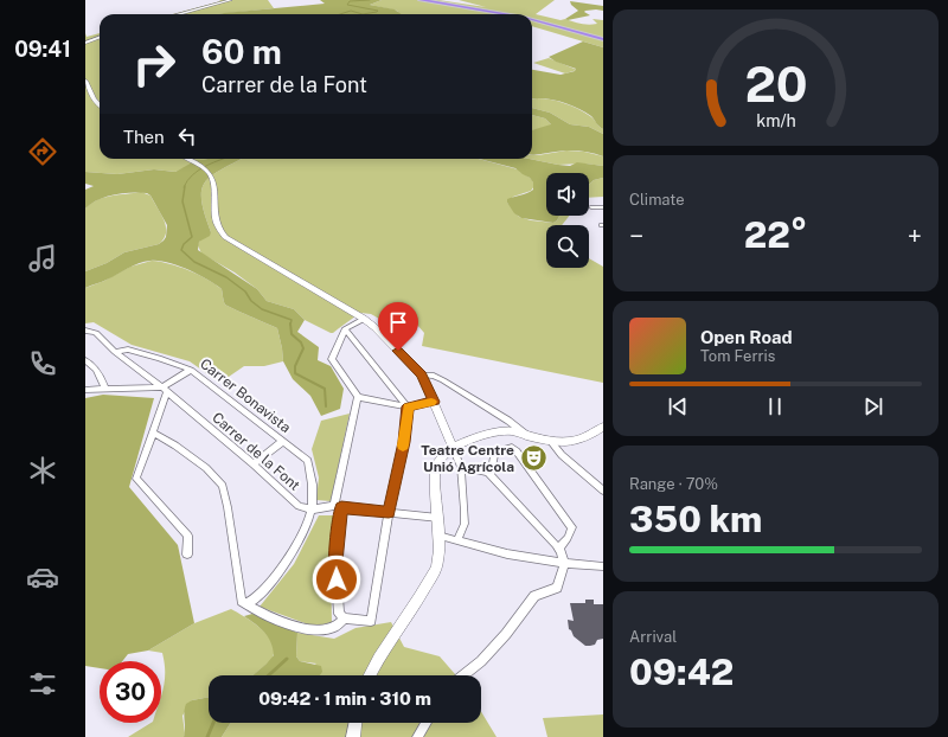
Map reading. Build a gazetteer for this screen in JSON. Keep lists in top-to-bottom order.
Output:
{
  "streets": {
    "street": ["Carrer Bonavista", "Carrer de la Font"]
  },
  "crossings": [
    ["Carrer Bonavista", "Carrer de la Font"]
  ],
  "places": {
    "theatre": ["Teatre Centre Unió Agrícola"]
  },
  "page": {
    "tabs": "09:41",
    "turn": ["60 m", "Carrer de la Font"],
    "then": "Then",
    "tile": [
      "Climate",
      ["Range · 70%", "350 km"],
      ["Arrival", "09:42"]
    ],
    "heat": ["−", "22°", "+"],
    "song": ["Open Road", "Tom Ferris"],
    "limit": "30",
    "trip": "09:42 · 1 min · 310 m",
    "gauge": ["20", "km/h"]
  }
}
